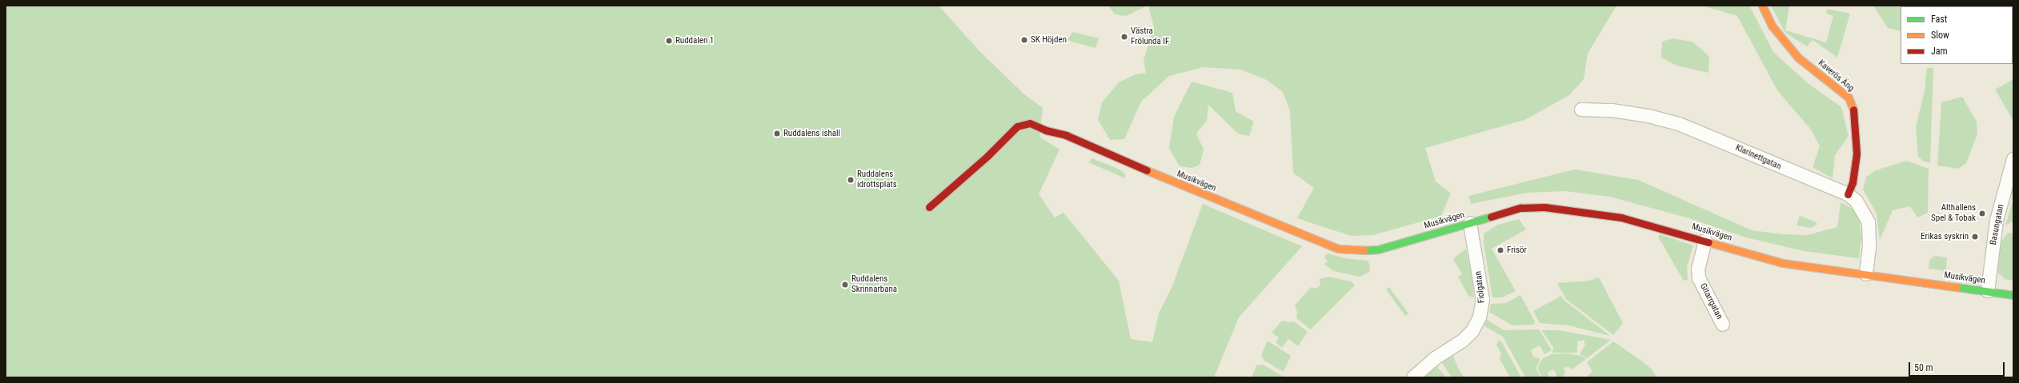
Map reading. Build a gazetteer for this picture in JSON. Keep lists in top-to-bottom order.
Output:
{
  "streets": {
    "street": [
      "Kaverös Äng",
      "Klarinettgatan",
      "Musikvägen",
      "Basungatan",
      "Fiolgatan",
      "Gitarrgatan"
    ]
  },
  "crossings": [
    ["Kaverös Äng", "Klarinettgatan"],
    ["Klarinettgatan", "Musikvägen"],
    ["Musikvägen", "Basungatan"],
    ["Musikvägen", "Fiolgatan"],
    ["Musikvägen", "Gitarrgatan"]
  ],
  "places": [
    "Västra Frölunda IF",
    "SK Höjden",
    "Ruddalen 1",
    "Ruddalens ishall",
    "Ruddalens idrottsplats",
    "Althallens Spel & Tobak",
    "Erikas syskrin",
    "Frisör",
    "Ruddalens Skrinnarbana"
  ],
  "legend": ["Fast", "Slow", "Jam"],
  "scale_bar": "50 m"
}
